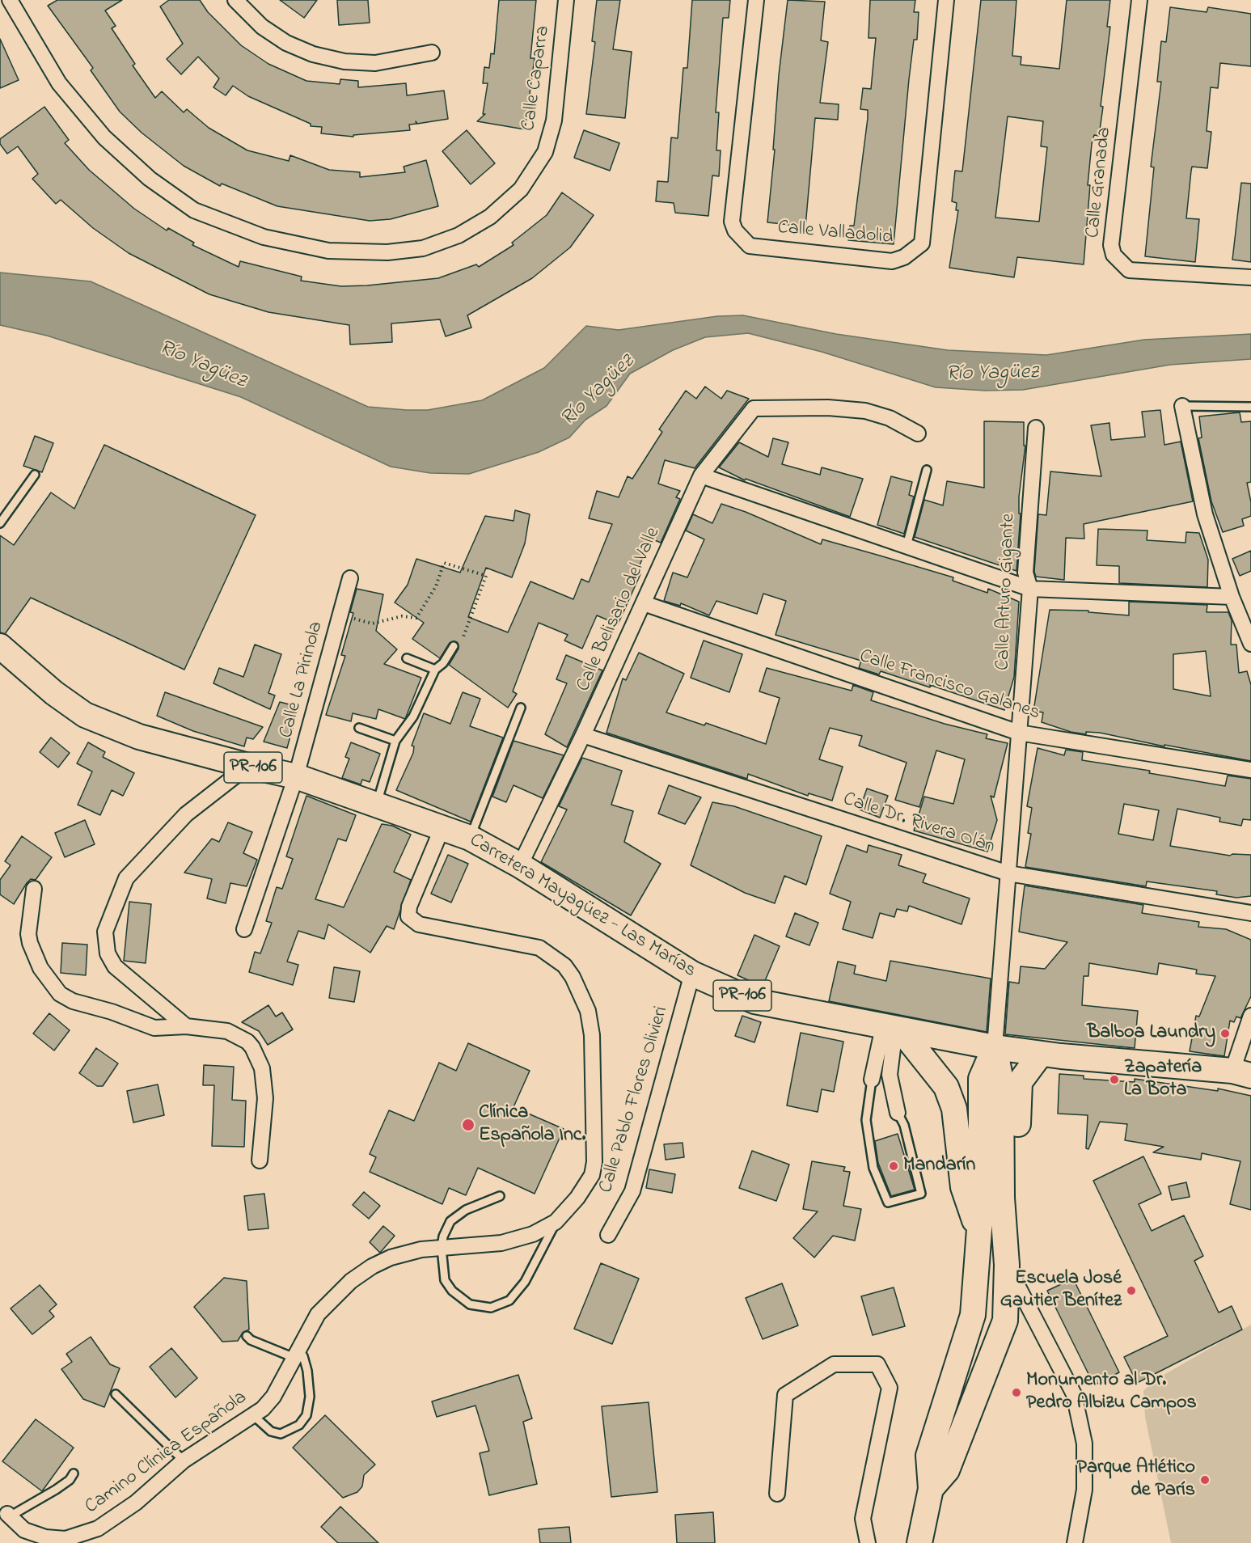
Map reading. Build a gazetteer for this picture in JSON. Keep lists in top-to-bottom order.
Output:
{
  "streets": {
    "main road": ["PR-106", "Carretera Mayagüez - Las Marías"],
    "street": [
      "Calle Caparra",
      "Calle Granada",
      "Calle Valladolid",
      "Calle Arturo Gigante",
      "Calle Belisario del Valle",
      "Calle La Pirinola",
      "Calle Francisco Galanes",
      "Calle Dr. Rivera Olán",
      "Calle Pablo Flores Olivieri",
      "Camino Clínica Española"
    ]
  },
  "crossings": [
    ["Calle Arturo Gigante", "Calle Francisco Galanes"],
    ["Calle Arturo Gigante", "PR-106"],
    ["Calle Arturo Gigante", "Calle Dr. Rivera Olán"],
    ["Calle Arturo Gigante", "Carretera Mayagüez - Las Marías"],
    ["Calle Belisario del Valle", "Calle Francisco Galanes"],
    ["Calle Belisario del Valle", "Calle Dr. Rivera Olán"],
    ["Calle Belisario del Valle", "Carretera Mayagüez - Las Marías"],
    ["Calle La Pirinola", "Carretera Mayagüez - Las Marías"],
    ["PR-106", "Carretera Mayagüez - Las Marías"],
    ["Carretera Mayagüez - Las Marías", "Calle Pablo Flores Olivieri"],
    ["Carretera Mayagüez - Las Marías", "Camino Clínica Española"]
  ],
  "water": ["Río Yagüez"],
  "places": [
    "Balboa Laundry",
    "Zapatería La Bota",
    "Clínica Española Inc.",
    "Mandarín",
    "Escuela José Gautier Benítez",
    "Monumento al Dr. Pedro Albizu Campos",
    "Parque Atlético de París"
  ]
}
